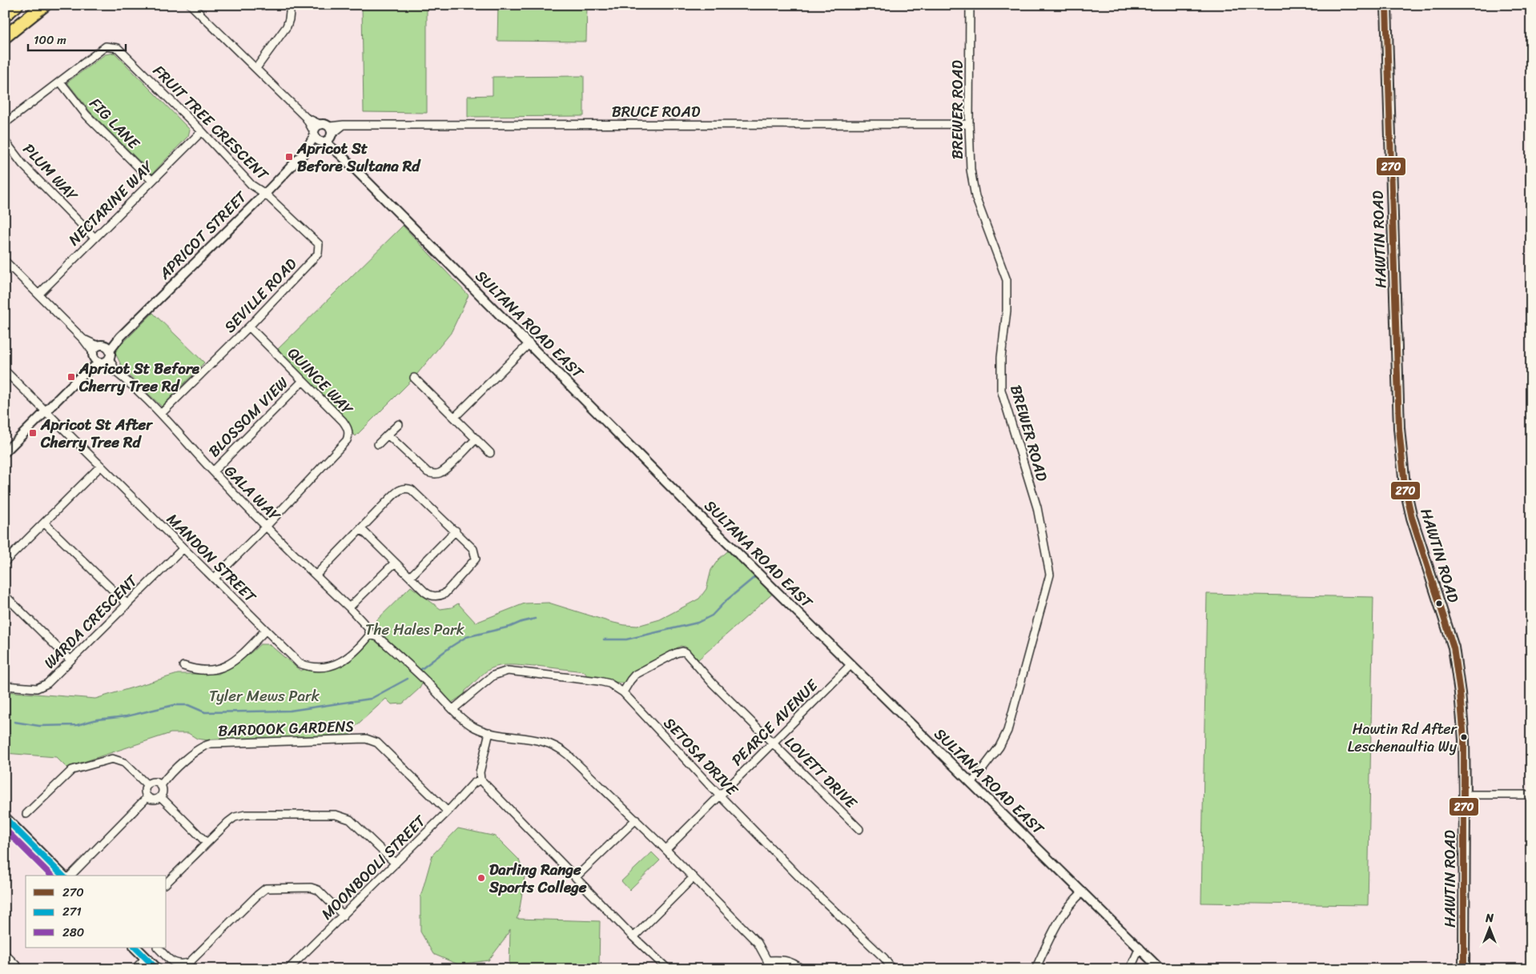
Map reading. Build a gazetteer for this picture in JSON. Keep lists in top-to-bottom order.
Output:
{
  "streets": {
    "main road": ["HAWTIN ROAD"],
    "street": [
      "BREWER ROAD",
      "BRUCE ROAD",
      "FRUIT TREE CRESCENT",
      "FIG LANE",
      "PLUM WAY",
      "NECTARINE WAY",
      "APRICOT STREET",
      "SEVILLE ROAD",
      "SULTANA ROAD EAST",
      "QUINCE WAY",
      "BLOSSOM VIEW",
      "GALA WAY",
      "MANDON STREET",
      "WARDA CRESCENT",
      "PEARCE AVENUE",
      "BARDOOK GARDENS",
      "SETOSA DRIVE",
      "LOVETT DRIVE",
      "MOONBOOLI STREET"
    ]
  },
  "crossings": [
    ["BREWER ROAD", "BRUCE ROAD"],
    ["BREWER ROAD", "SULTANA ROAD EAST"],
    ["BRUCE ROAD", "APRICOT STREET"],
    ["BRUCE ROAD", "SULTANA ROAD EAST"],
    ["FRUIT TREE CRESCENT", "FIG LANE"],
    ["FRUIT TREE CRESCENT", "NECTARINE WAY"],
    ["FRUIT TREE CRESCENT", "APRICOT STREET"],
    ["FRUIT TREE CRESCENT", "SEVILLE ROAD"],
    ["FIG LANE", "NECTARINE WAY"],
    ["PLUM WAY", "NECTARINE WAY"],
    ["NECTARINE WAY", "GALA WAY"],
    ["APRICOT STREET", "SEVILLE ROAD"],
    ["APRICOT STREET", "SULTANA ROAD EAST"],
    ["APRICOT STREET", "GALA WAY"],
    ["APRICOT STREET", "MANDON STREET"],
    ["SEVILLE ROAD", "QUINCE WAY"],
    ["SEVILLE ROAD", "GALA WAY"],
    ["SULTANA ROAD EAST", "PEARCE AVENUE"],
    ["QUINCE WAY", "BLOSSOM VIEW"],
    ["QUINCE WAY", "GALA WAY"],
    ["QUINCE WAY", "MANDON STREET"],
    ["BLOSSOM VIEW", "GALA WAY"],
    ["GALA WAY", "MANDON STREET"],
    ["GALA WAY", "PEARCE AVENUE"],
    ["GALA WAY", "SETOSA DRIVE"],
    ["MANDON STREET", "WARDA CRESCENT"],
    ["PEARCE AVENUE", "SETOSA DRIVE"],
    ["PEARCE AVENUE", "LOVETT DRIVE"],
    ["BARDOOK GARDENS", "MOONBOOLI STREET"],
    ["SETOSA DRIVE", "LOVETT DRIVE"]
  ],
  "parks": ["The Hales Park", "Tyler Mews Park"],
  "places": {
    "transit": ["Apricot St Before Sultana Rd", "Apricot St Before Cherry Tree Rd", "Apricot St After Cherry Tree Rd"],
    "other": ["Hawtin Rd After Leschenaultia Wy", "Darling Range Sports College"]
  },
  "lines": ["transit line 270", "transit line 271", "transit line 280"],
  "legend": ["270", "271", "280"],
  "scale_bar": "100 m",
  "north": "top"
}
